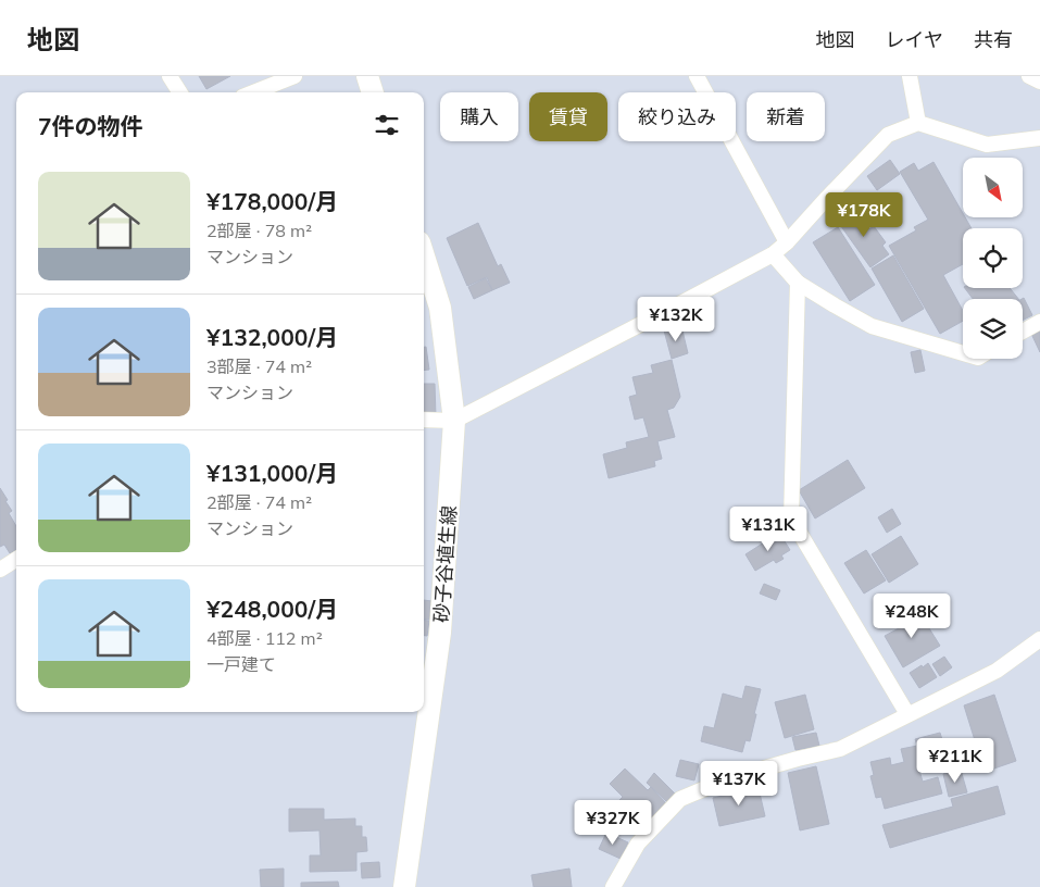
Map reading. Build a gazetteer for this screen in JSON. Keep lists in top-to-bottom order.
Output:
{
  "streets": {
    "main road": ["砂子谷埴生線"]
  },
  "north": "bottom right",
  "page": {
    "header": "地図",
    "nav": ["地図", "レイヤ", "共有"],
    "chip": [
      "購入",
      "賃貸",
      "絞り込み",
      "新着"
    ],
    "heading": "7件の物件",
    "list": [
      {
        "name": "¥178,000/月",
        "note": "2部屋 · 78 m² · マンション"
      },
      {
        "name": "¥132,000/月",
        "note": "3部屋 · 74 m² · マンション"
      },
      {
        "name": "¥131,000/月",
        "note": "2部屋 · 74 m² · マンション"
      },
      {
        "name": "¥248,000/月",
        "note": "4部屋 · 112 m² · 一戸建て"
      }
    ],
    "price": [
      "¥178K",
      "¥132K",
      "¥131K",
      "¥248K",
      "¥211K",
      "¥137K",
      "¥327K"
    ]
  }
}
